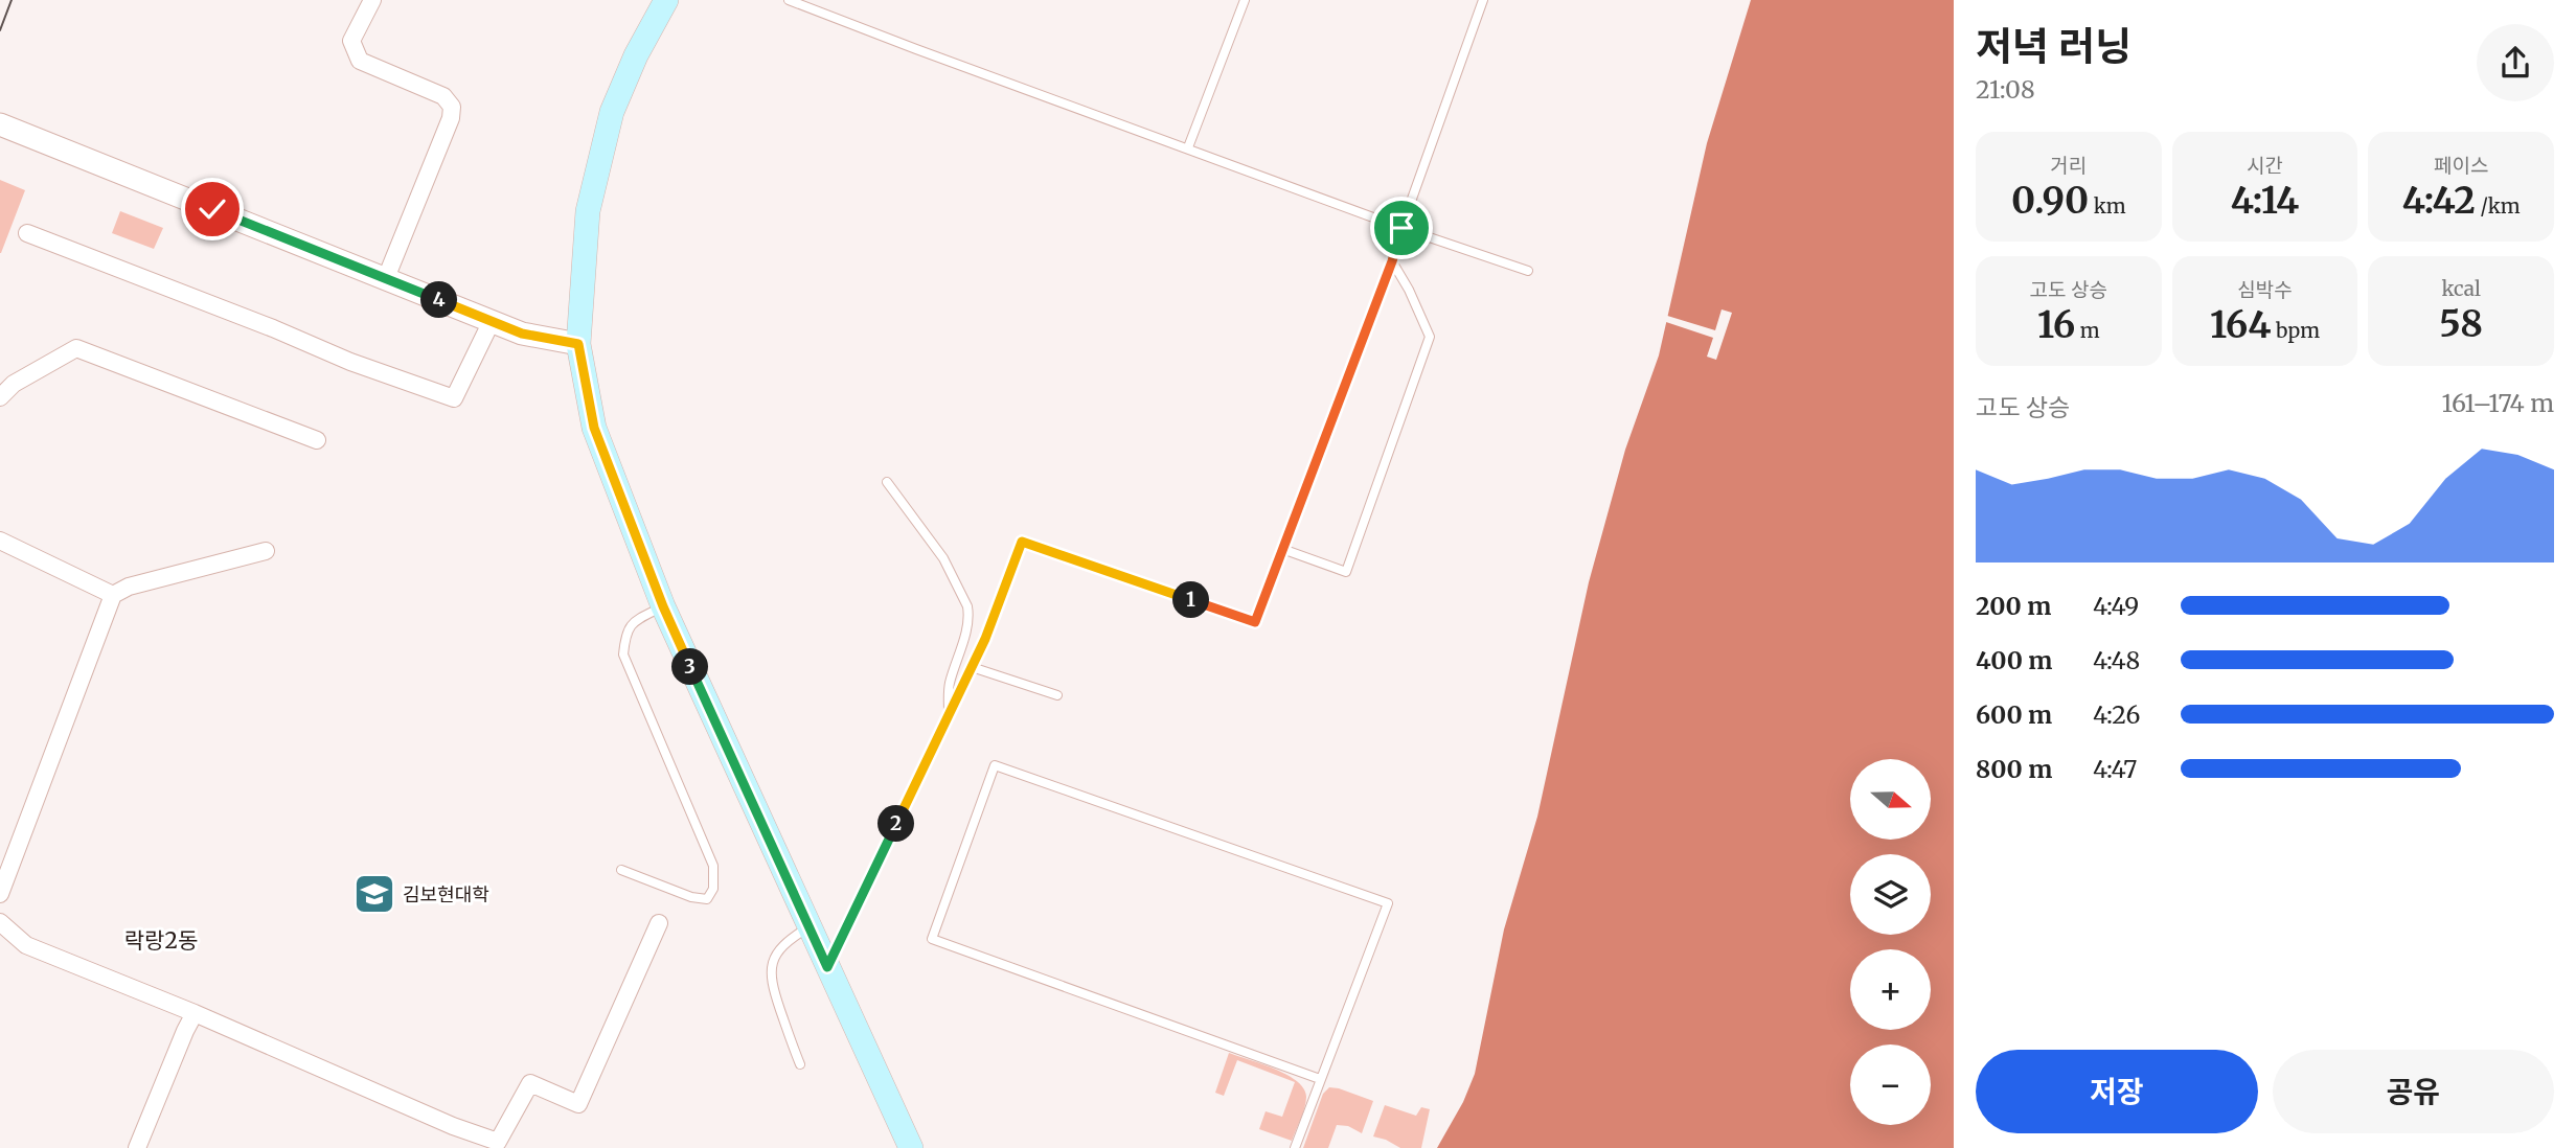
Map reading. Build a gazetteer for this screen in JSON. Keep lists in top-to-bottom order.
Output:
{
  "districts": ["락랑2동"],
  "places": {
    "school or university": ["김보현대학"]
  },
  "north": "right",
  "page": {
    "heading": ["저녁 러닝", "21:08"],
    "stats": [
      ["거리", "0.90 km"],
      ["시간", "4:14"],
      ["페이스", "4:42 /km"],
      ["고도 상승", "16 m"],
      ["심박수", "164 bpm"],
      ["kcal", "58"]
    ],
    "pins": [
      "4",
      "1",
      "3",
      "2"
    ],
    "chart": ["고도 상승", "161–174 m"],
    "list": [
      {
        "name": "200 m",
        "note": "4:49"
      },
      {
        "name": "400 m",
        "note": "4:48"
      },
      {
        "name": "600 m",
        "note": "4:26"
      },
      {
        "name": "800 m",
        "note": "4:47"
      }
    ],
    "map_buttons": ["+", "−"],
    "buttons": ["저장", "공유"]
  }
}
